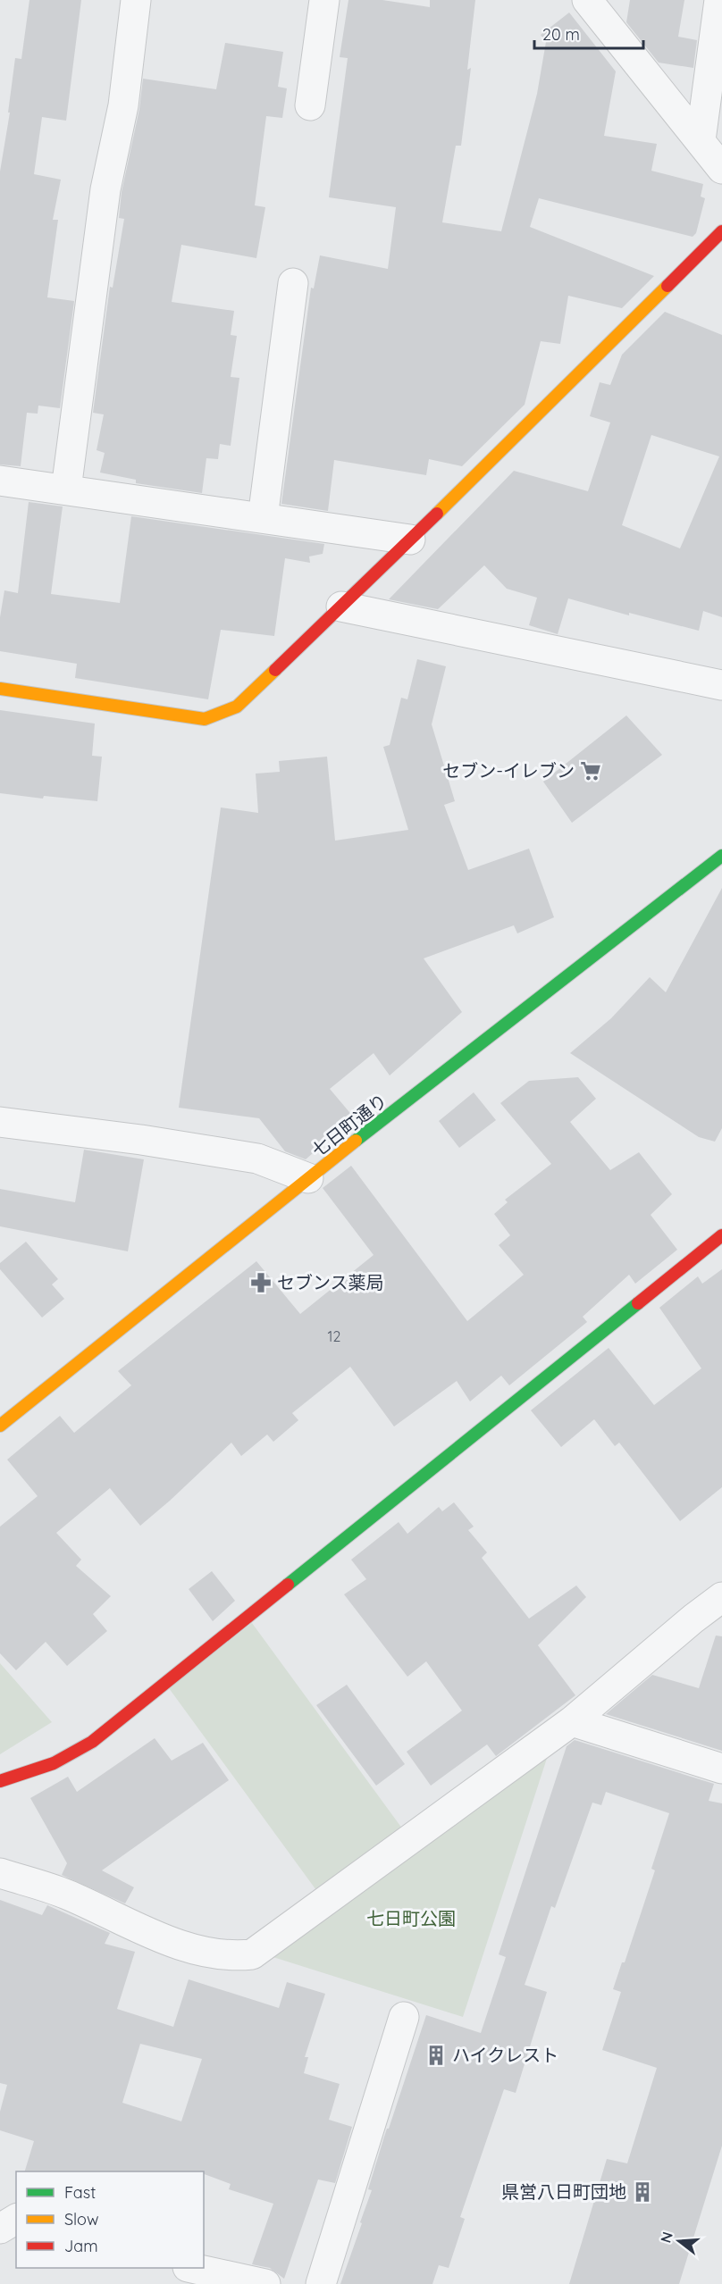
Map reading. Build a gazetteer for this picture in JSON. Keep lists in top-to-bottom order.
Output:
{
  "streets": {
    "main road": ["七日町通り"]
  },
  "parks": ["七日町公園"],
  "places": {
    "supermarket": ["セブン-イレブン"],
    "pharmacy": ["セブンス薬局"],
    "building": ["ハイクレスト", "県営八日町団地"]
  },
  "house_numbers": ["12"],
  "legend": ["Fast", "Slow", "Jam"],
  "scale_bar": "20 m",
  "north": "left"
}
